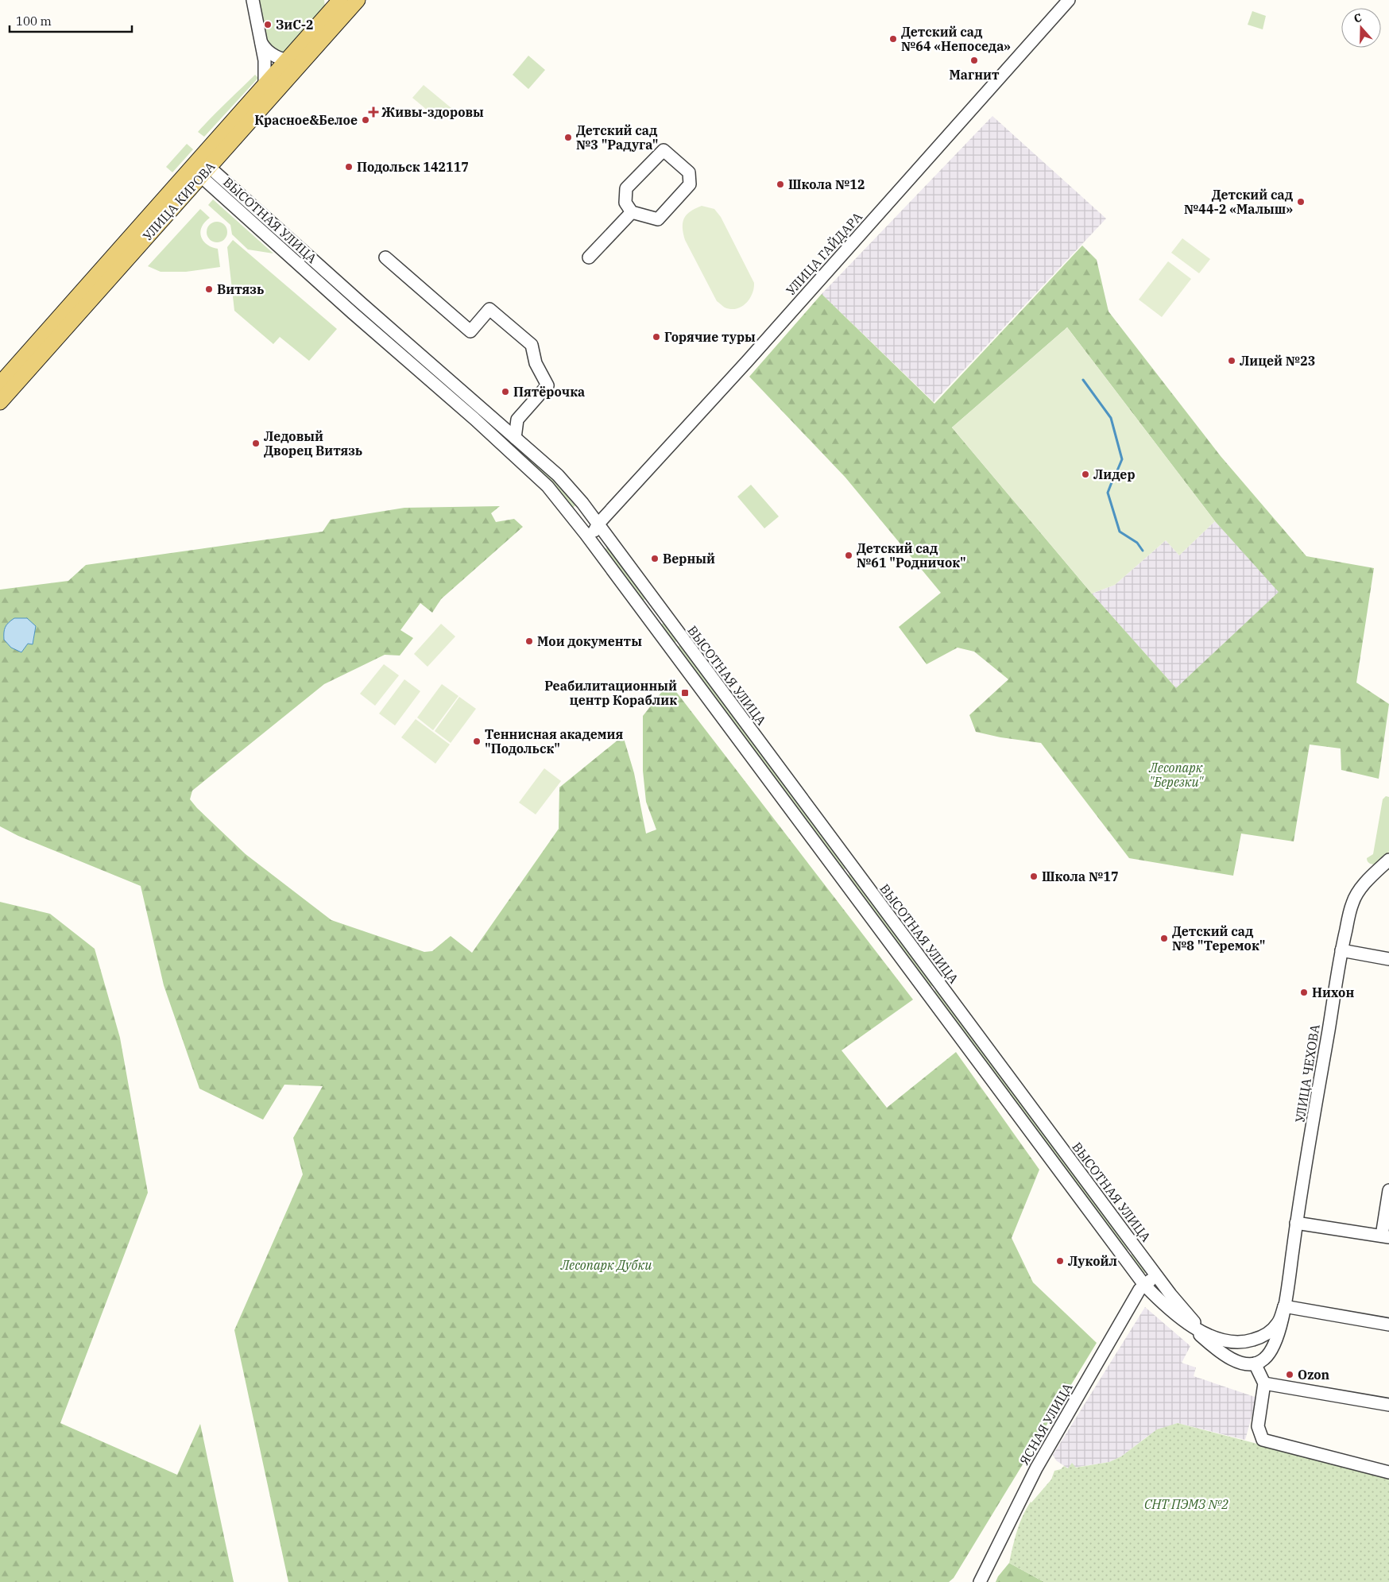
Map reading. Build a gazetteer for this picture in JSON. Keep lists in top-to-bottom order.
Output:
{
  "streets": {
    "main road": ["УЛИЦА КИРОВА"],
    "street": [
      "ВЫСОТНАЯ УЛИЦА",
      "УЛИЦА ГАЙДАРА",
      "УЛИЦА ЧЕХОВА",
      "ЯСНАЯ УЛИЦА"
    ]
  },
  "crossings": [
    ["УЛИЦА КИРОВА", "ВЫСОТНАЯ УЛИЦА"],
    ["ВЫСОТНАЯ УЛИЦА", "УЛИЦА ГАЙДАРА"],
    ["ВЫСОТНАЯ УЛИЦА", "УЛИЦА ЧЕХОВА"],
    ["ВЫСОТНАЯ УЛИЦА", "ЯСНАЯ УЛИЦА"]
  ],
  "parks": ["Лесопарк \"Березки\"", "Лесопарк Дубки", "СНТ ПЭМЗ №2"],
  "places": {
    "other": [
      "ЗиС-2",
      "Детский сад №64 «Непоседа»",
      "Магнит",
      "Красное&Белое",
      "Детский сад №3 \"Радуга\"",
      "Подольск 142117",
      "Школа №12",
      "Детский сад №44-2 «Малыш»",
      "Витязь",
      "Горячие туры",
      "Лицей №23",
      "Пятёрочка",
      "Ледовый Дворец Витязь",
      "Лидер",
      "Детский сад №61 \"Родничок\"",
      "Верный",
      "Мои документы",
      "Теннисная академия \"Подольск\"",
      "Школа №17",
      "Детский сад №8 \"Теремок\"",
      "Нихон",
      "Лукойл",
      "Ozon"
    ],
    "health": ["Живы-здоровы"],
    "transit": ["Реабилитационный центр Кораблик"]
  },
  "scale_bar": "100 m",
  "north": "top"
}
